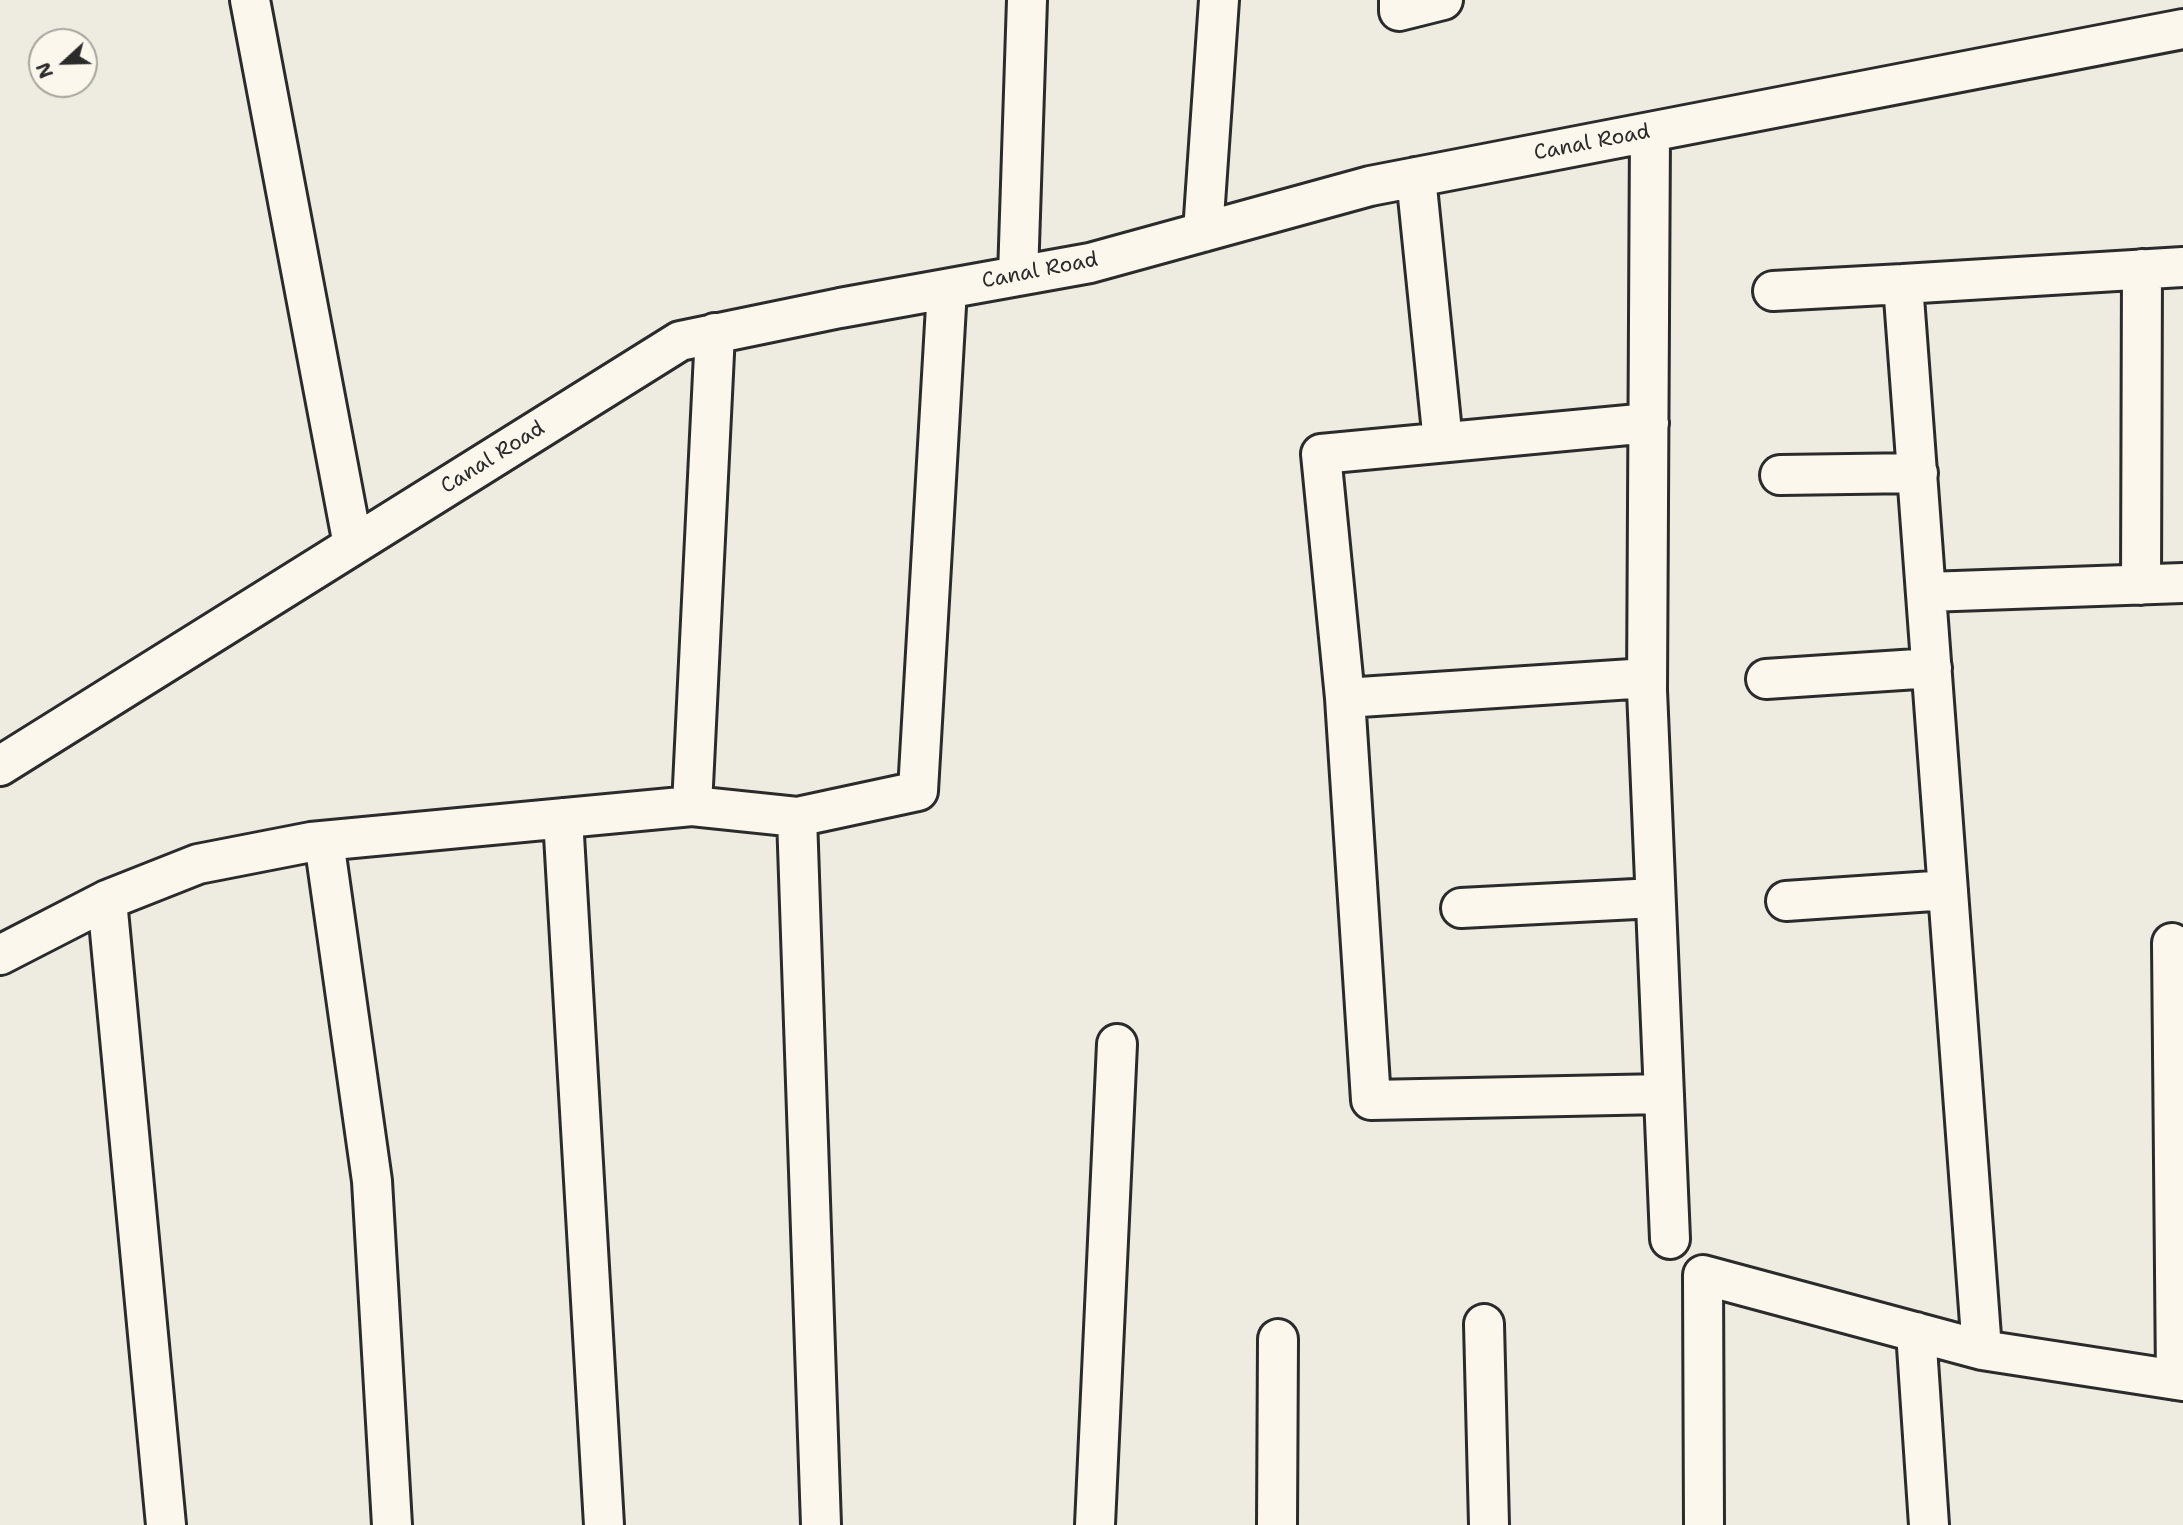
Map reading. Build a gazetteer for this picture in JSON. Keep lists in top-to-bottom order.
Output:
{
  "streets": {
    "street": ["Canal Road"]
  },
  "north": "left"
}
